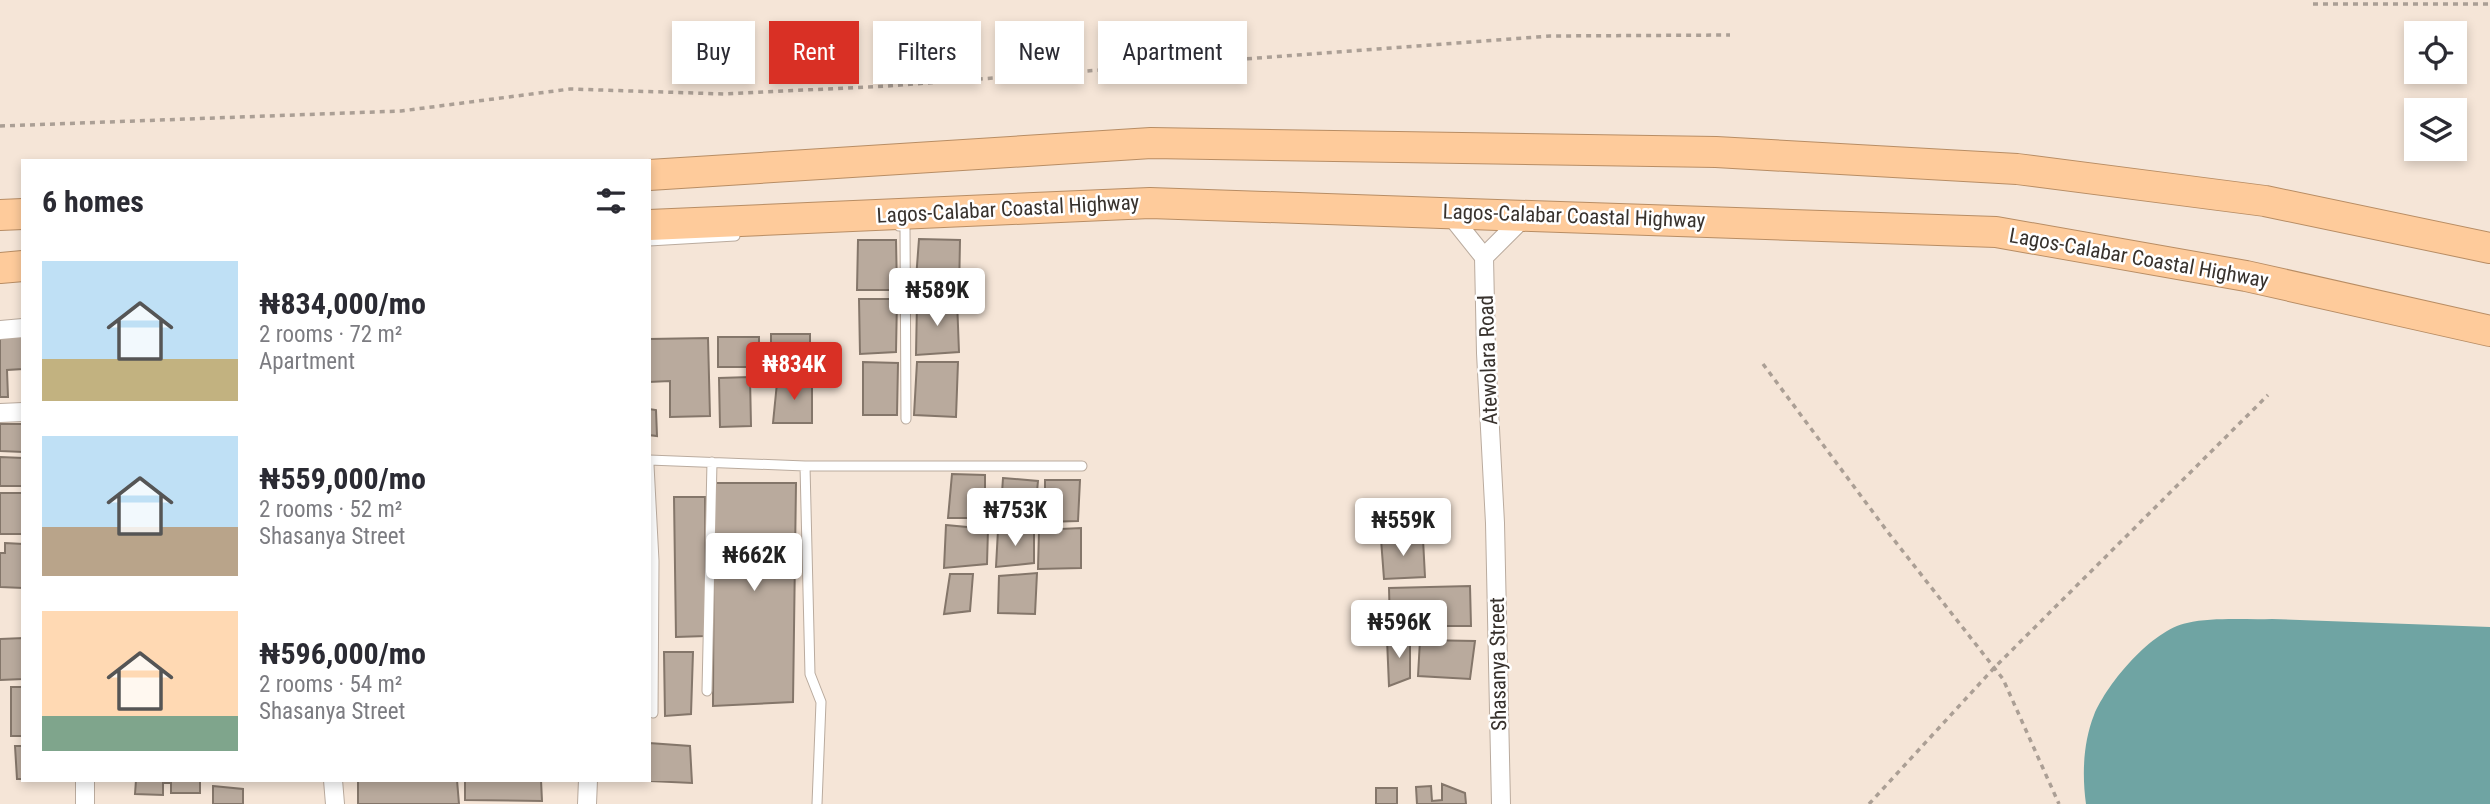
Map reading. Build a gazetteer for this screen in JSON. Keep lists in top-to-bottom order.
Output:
{
  "streets": {
    "highway": ["Lagos-Calabar Coastal Highway"],
    "street": ["Atewolara Road", "Shasanya Street"]
  },
  "crossings": [
    ["Atewolara Road", "Shasanya Street"]
  ],
  "page": {
    "chip": [
      "Buy",
      "Rent",
      "Filters",
      "New",
      "Apartment"
    ],
    "heading": "6 homes",
    "list": [
      {
        "name": "₦834,000/mo",
        "note": "2 rooms · 72 m² · Apartment"
      },
      {
        "name": "₦559,000/mo",
        "note": "2 rooms · 52 m² · Shasanya Street"
      },
      {
        "name": "₦596,000/mo",
        "note": "2 rooms · 54 m² · Shasanya Street"
      }
    ],
    "price": [
      "₦589K",
      "₦834K",
      "₦753K",
      "₦559K",
      "₦662K",
      "₦596K"
    ]
  }
}
